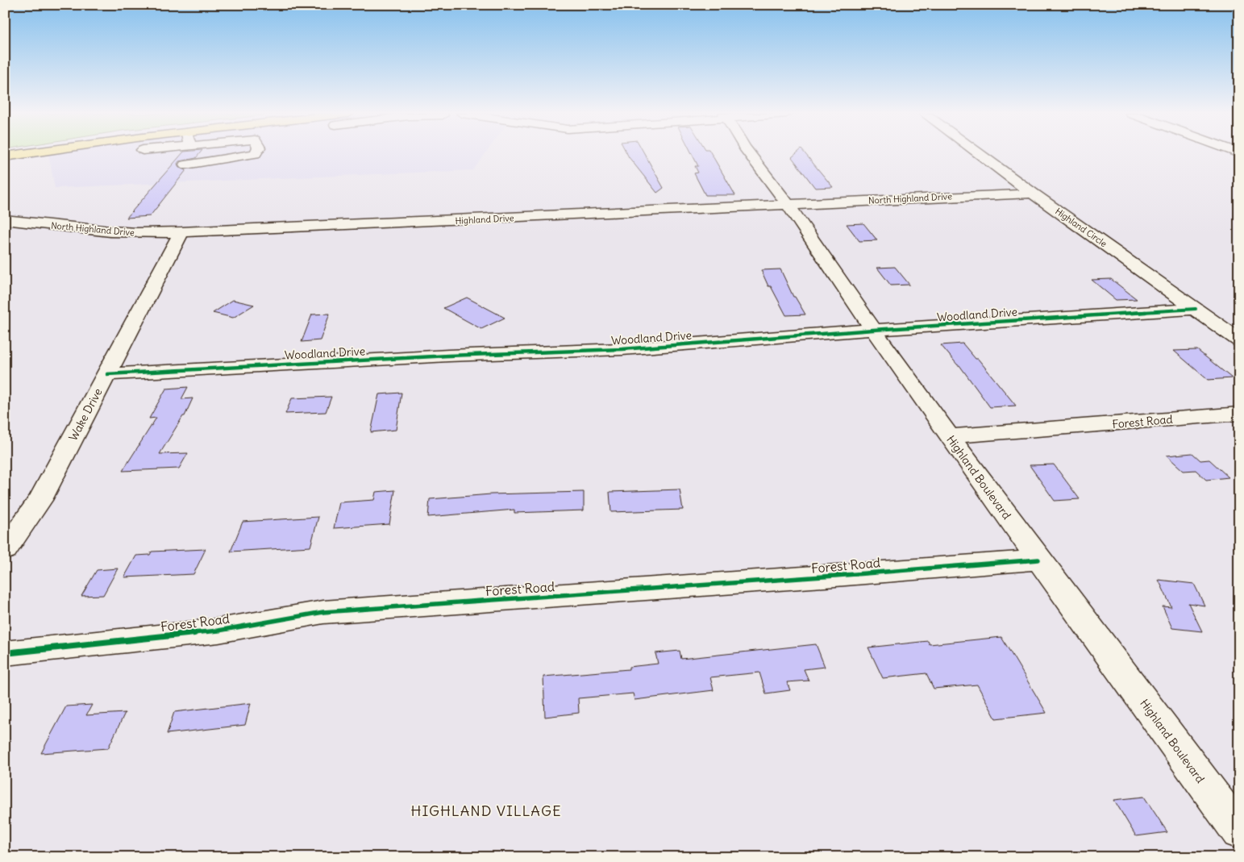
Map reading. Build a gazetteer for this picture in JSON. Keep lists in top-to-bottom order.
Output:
{
  "streets": {
    "street": [
      "North Highland Drive",
      "Highland Drive",
      "Highland Circle",
      "Woodland Drive",
      "Wake Drive",
      "Forest Road",
      "Highland Boulevard"
    ]
  },
  "crossings": [
    ["North Highland Drive", "Highland Drive"],
    ["North Highland Drive", "Highland Circle"],
    ["North Highland Drive", "Wake Drive"],
    ["North Highland Drive", "Highland Boulevard"],
    ["Highland Drive", "Wake Drive"],
    ["Highland Drive", "Highland Boulevard"],
    ["Highland Circle", "Woodland Drive"],
    ["Woodland Drive", "Wake Drive"],
    ["Woodland Drive", "Highland Boulevard"],
    ["Forest Road", "Highland Boulevard"]
  ],
  "districts": ["HIGHLAND VILLAGE"]
}
